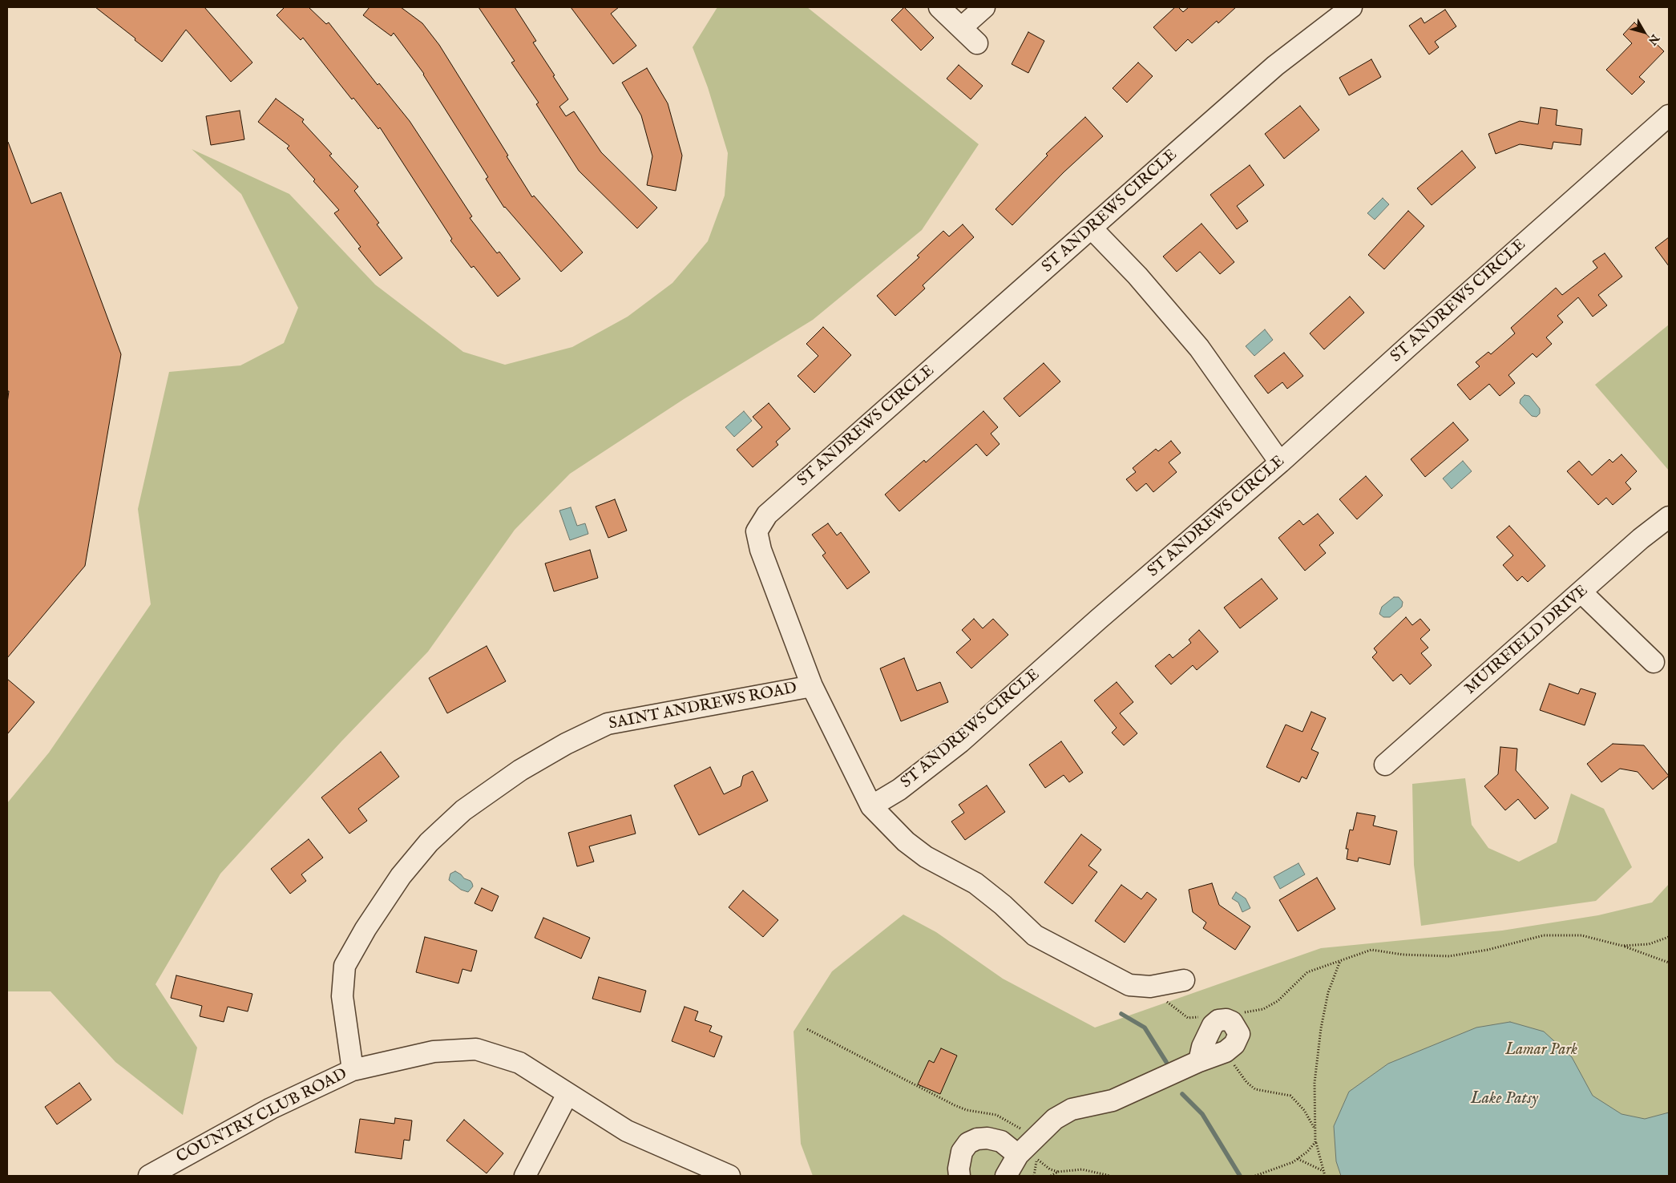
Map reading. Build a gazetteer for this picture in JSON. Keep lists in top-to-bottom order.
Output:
{
  "streets": {
    "street": [
      "ST ANDREWS CIRCLE",
      "MUIRFIELD DRIVE",
      "SAINT ANDREWS ROAD",
      "COUNTRY CLUB ROAD"
    ]
  },
  "crossings": [
    ["ST ANDREWS CIRCLE", "SAINT ANDREWS ROAD"],
    ["SAINT ANDREWS ROAD", "COUNTRY CLUB ROAD"]
  ],
  "water": ["Lake Patsy"],
  "parks": ["Lamar Park"],
  "north": "bottom right"
}
